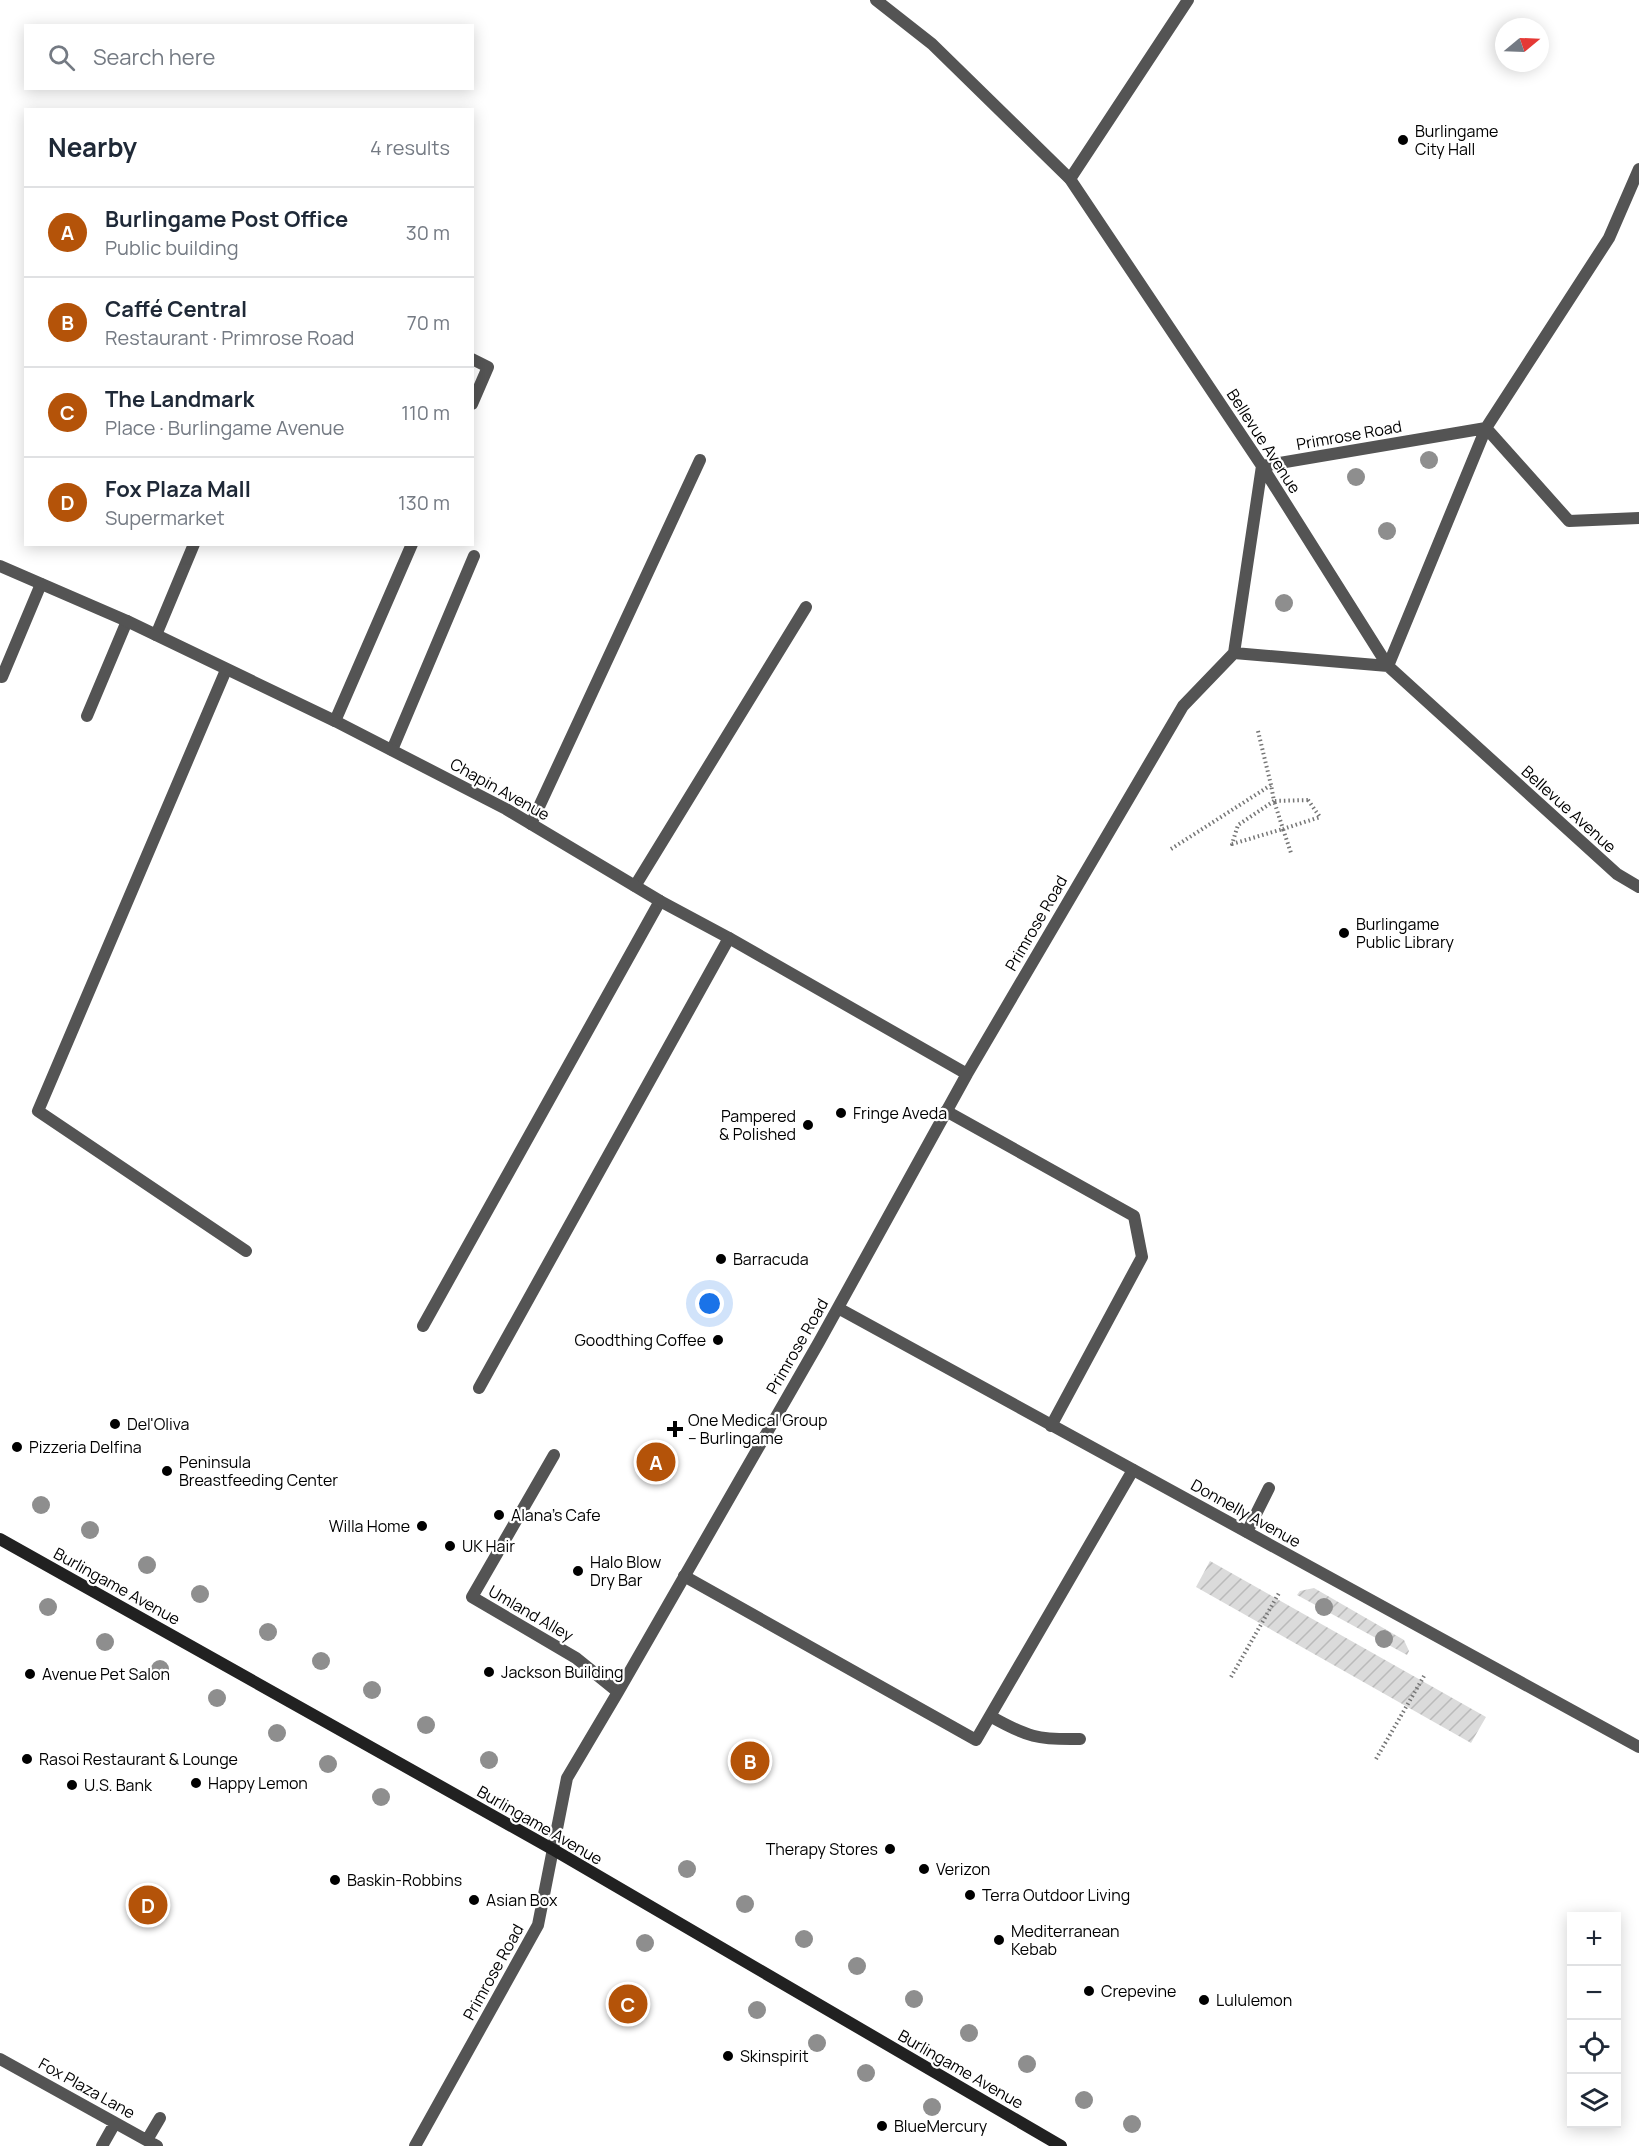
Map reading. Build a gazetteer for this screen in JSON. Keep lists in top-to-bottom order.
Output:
{
  "streets": {
    "street": [
      "Primrose Road",
      "Bellevue Avenue",
      "Chapin Avenue",
      "Donnelly Avenue",
      "Burlingame Avenue",
      "Umland Alley",
      "Fox Plaza Lane"
    ]
  },
  "crossings": [
    ["Primrose Road", "Bellevue Avenue"],
    ["Primrose Road", "Chapin Avenue"],
    ["Primrose Road", "Donnelly Avenue"],
    ["Primrose Road", "Burlingame Avenue"],
    ["Primrose Road", "Umland Alley"]
  ],
  "places": {
    "other": [
      "Burlingame City Hall",
      "Burlingame Public Library",
      "Fringe Aveda",
      "Pampered & Polished",
      "Barracuda",
      "Goodthing Coffee",
      "Del'Oliva",
      "Pizzeria Delfina",
      "Peninsula Breastfeeding Center",
      "Alana's Cafe",
      "Willa Home",
      "UK Hair",
      "Halo Blow Dry Bar",
      "Jackson Building",
      "Avenue Pet Salon",
      "Rasoi Restaurant & Lounge",
      "Happy Lemon",
      "U.S. Bank",
      "Therapy Stores",
      "Verizon",
      "Baskin-Robbins",
      "Terra Outdoor Living",
      "Asian Box",
      "Mediterranean Kebab",
      "Crepevine",
      "Lululemon",
      "Skinspirit",
      "BlueMercury"
    ],
    "health": ["One Medical Group – Burlingame"]
  },
  "north": "right",
  "page": {
    "search": "Search here",
    "heading": ["Nearby", "4 results"],
    "list": [
      {
        "mark": "A",
        "name": "Burlingame Post Office",
        "note": "Public building",
        "value": "30 m"
      },
      {
        "mark": "B",
        "name": "Caffé Central",
        "note": "Restaurant · Primrose Road",
        "value": "70 m"
      },
      {
        "mark": "C",
        "name": "The Landmark",
        "note": "Place · Burlingame Avenue",
        "value": "110 m"
      },
      {
        "mark": "D",
        "name": "Fox Plaza Mall",
        "note": "Supermarket",
        "value": "130 m"
      }
    ],
    "pins": [
      "A",
      "B",
      "D",
      "C"
    ],
    "map_buttons": ["+", "−"]
  }
}
